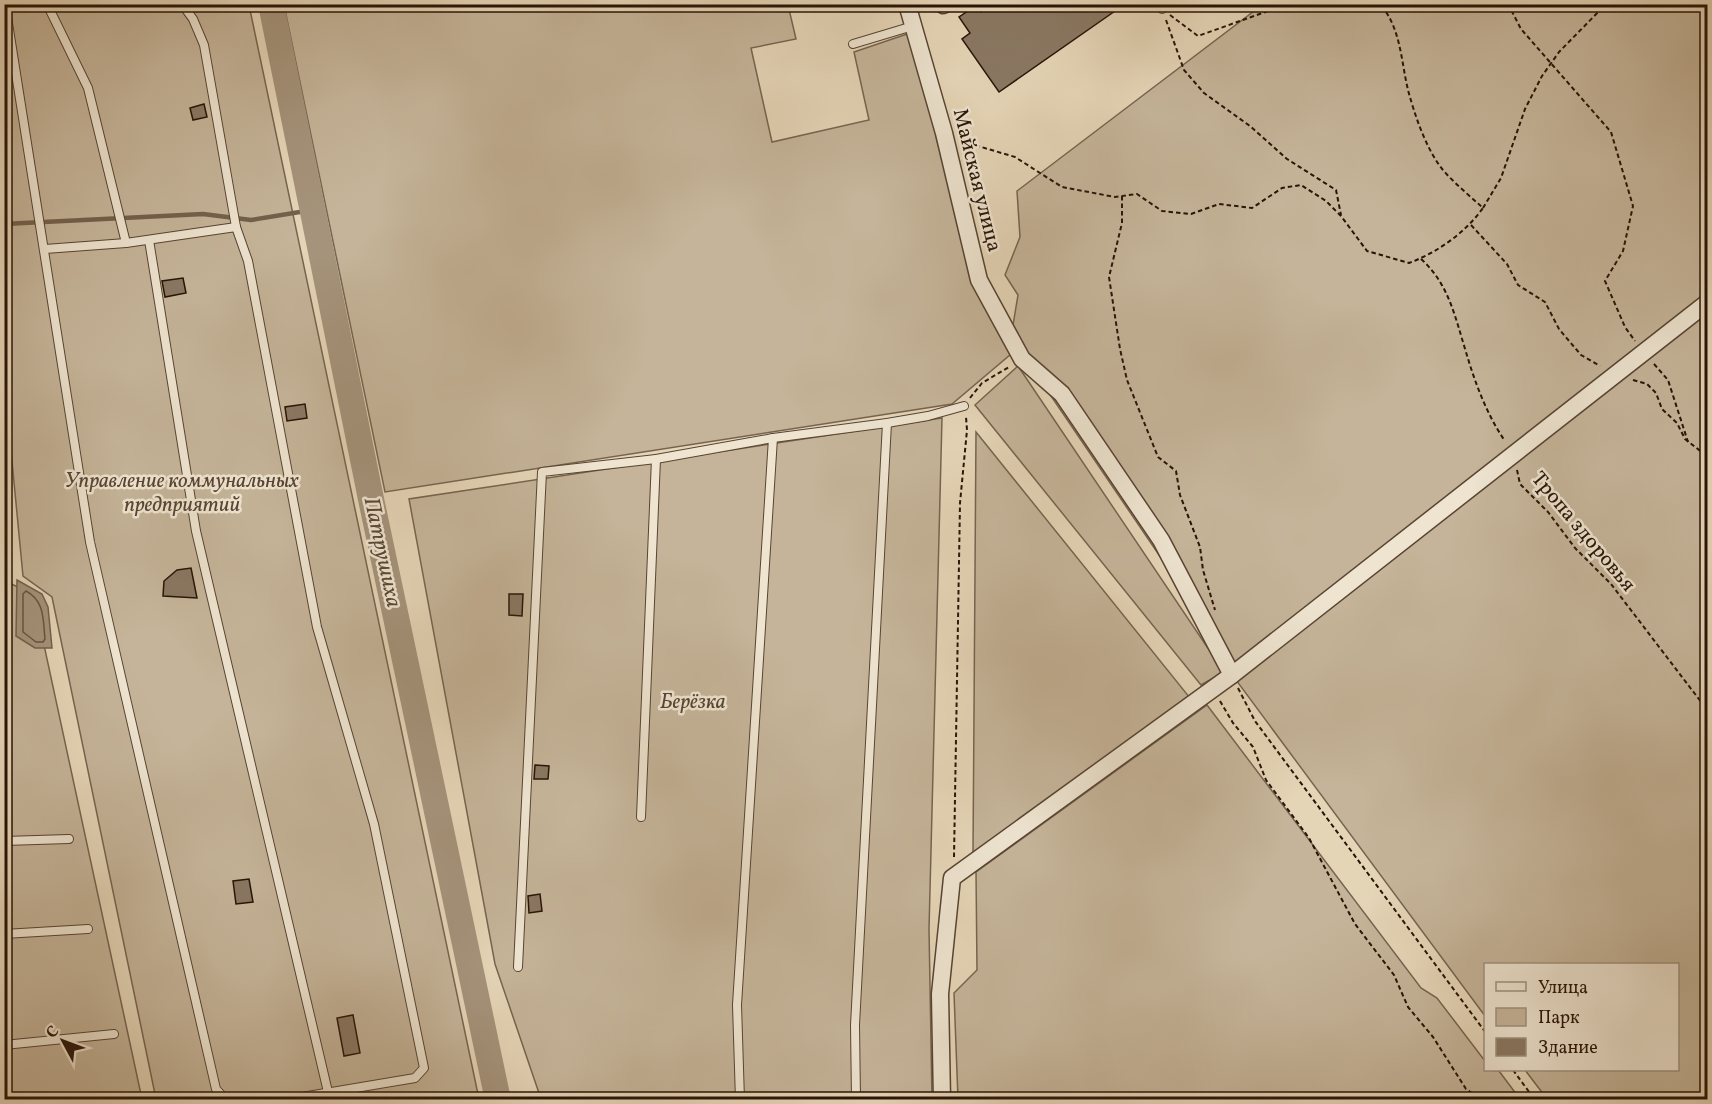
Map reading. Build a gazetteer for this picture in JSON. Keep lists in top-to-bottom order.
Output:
{
  "streets": {
    "street": ["Майская улица"],
    "path": ["Тропа здоровья"]
  },
  "water": ["Патрушиха"],
  "parks": ["Управление коммунальных предприятий", "Берёзка"],
  "legend": ["Улица", "Парк", "Здание"],
  "north": "top left"
}
